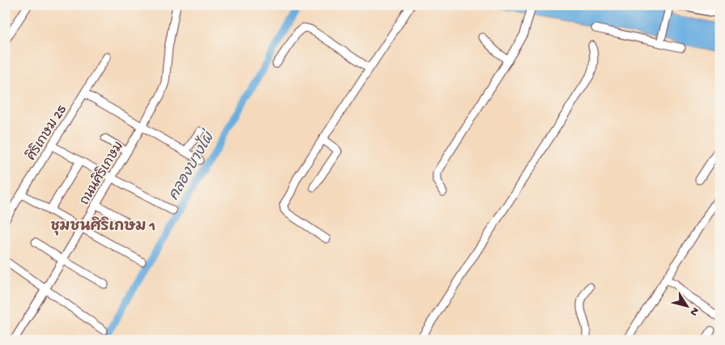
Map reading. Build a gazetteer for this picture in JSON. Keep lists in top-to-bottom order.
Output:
{
  "streets": {
    "street": ["ศิริเกษม 25", "ถนนศิริเกษม"]
  },
  "districts": ["ชุมชนศิริเกษม 1"],
  "water": ["คลองบางไผ่"],
  "north": "bottom right"
}
